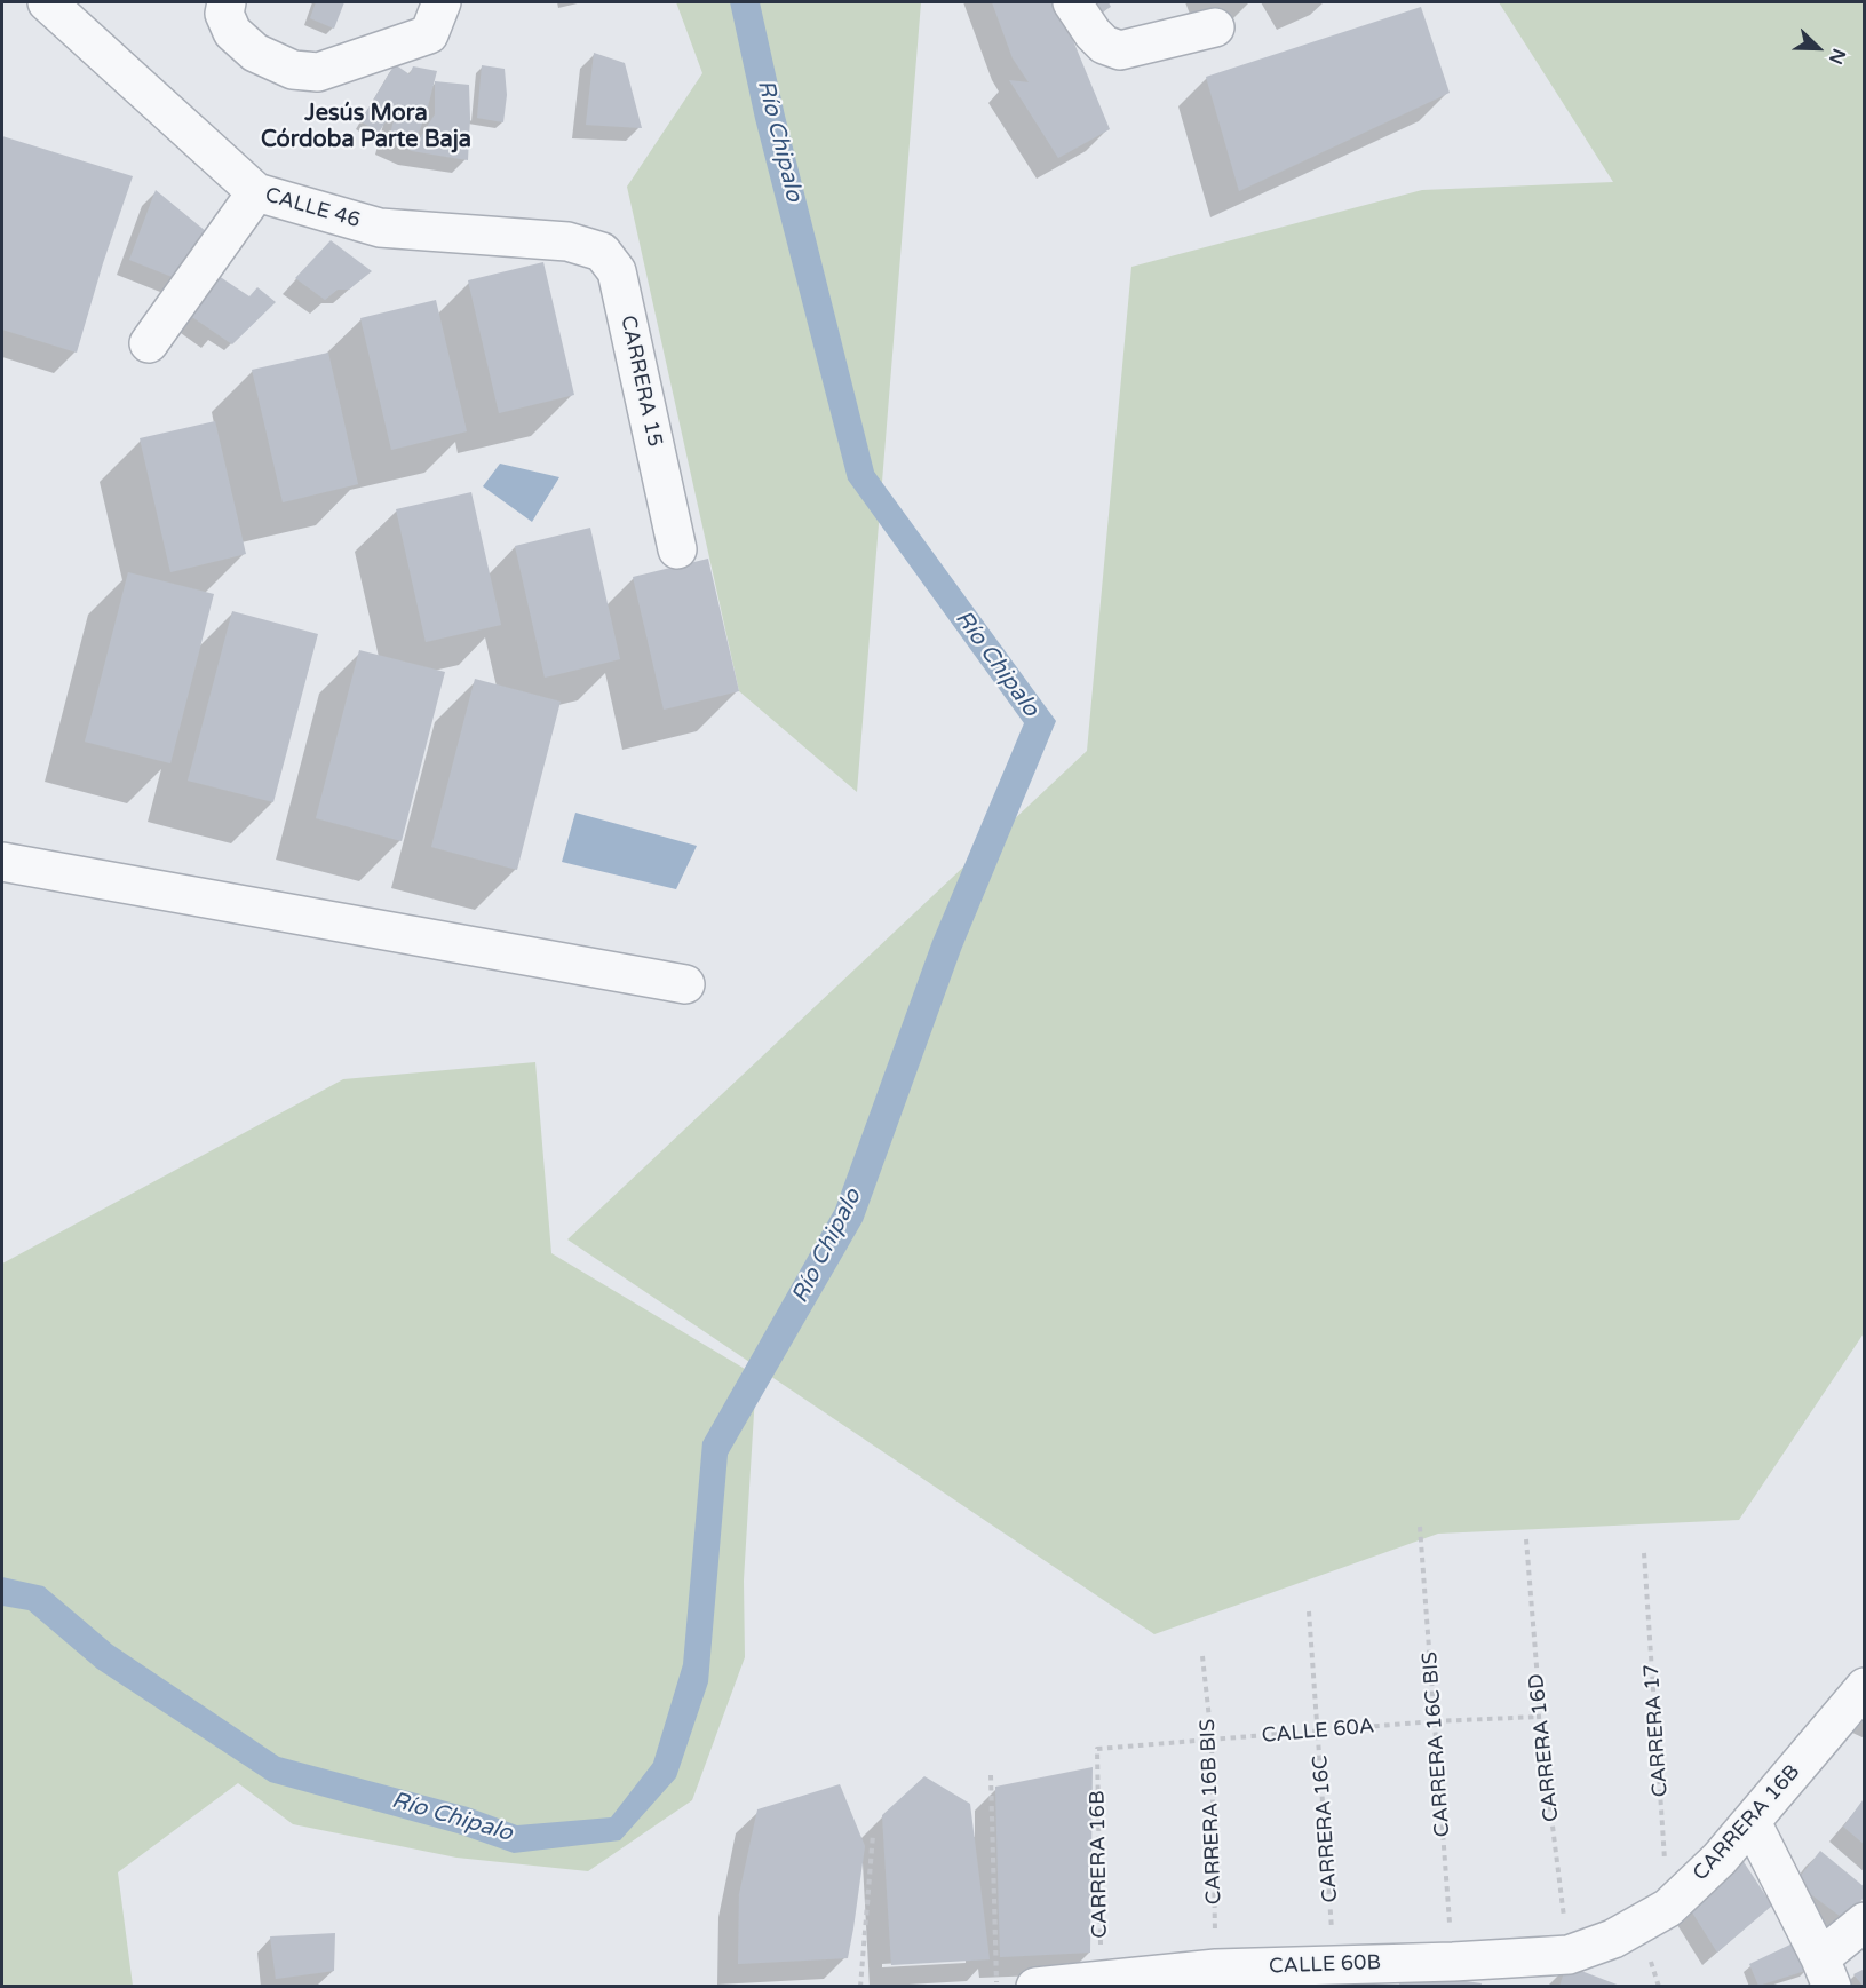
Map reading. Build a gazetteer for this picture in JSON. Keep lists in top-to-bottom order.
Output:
{
  "streets": {
    "street": [
      "CALLE 46",
      "CARRERA 15",
      "CARRERA 16B",
      "CALLE 60B"
    ],
    "path": [
      "CARRERA 17",
      "CALLE 60A",
      "CARRERA 16C BIS",
      "CARRERA 16D",
      "CARRERA 16B BIS",
      "CARRERA 16C"
    ]
  },
  "crossings": [
    ["CALLE 46", "CARRERA 15"],
    ["CARRERA 17", "CARRERA 16B"],
    ["CALLE 60A", "CARRERA 16C BIS"],
    ["CALLE 60A", "CARRERA 16D"],
    ["CALLE 60A", "CARRERA 16B BIS"],
    ["CALLE 60A", "CARRERA 16B"],
    ["CALLE 60A", "CARRERA 16C"],
    ["CARRERA 16C BIS", "CALLE 60B"],
    ["CARRERA 16D", "CALLE 60B"],
    ["CARRERA 16B BIS", "CALLE 60B"],
    ["CARRERA 16B", "CALLE 60B"],
    ["CARRERA 16C", "CALLE 60B"]
  ],
  "districts": ["Jesús Mora Córdoba Parte Baja"],
  "water": ["Río Chipalo"],
  "north": "bottom right"
}
